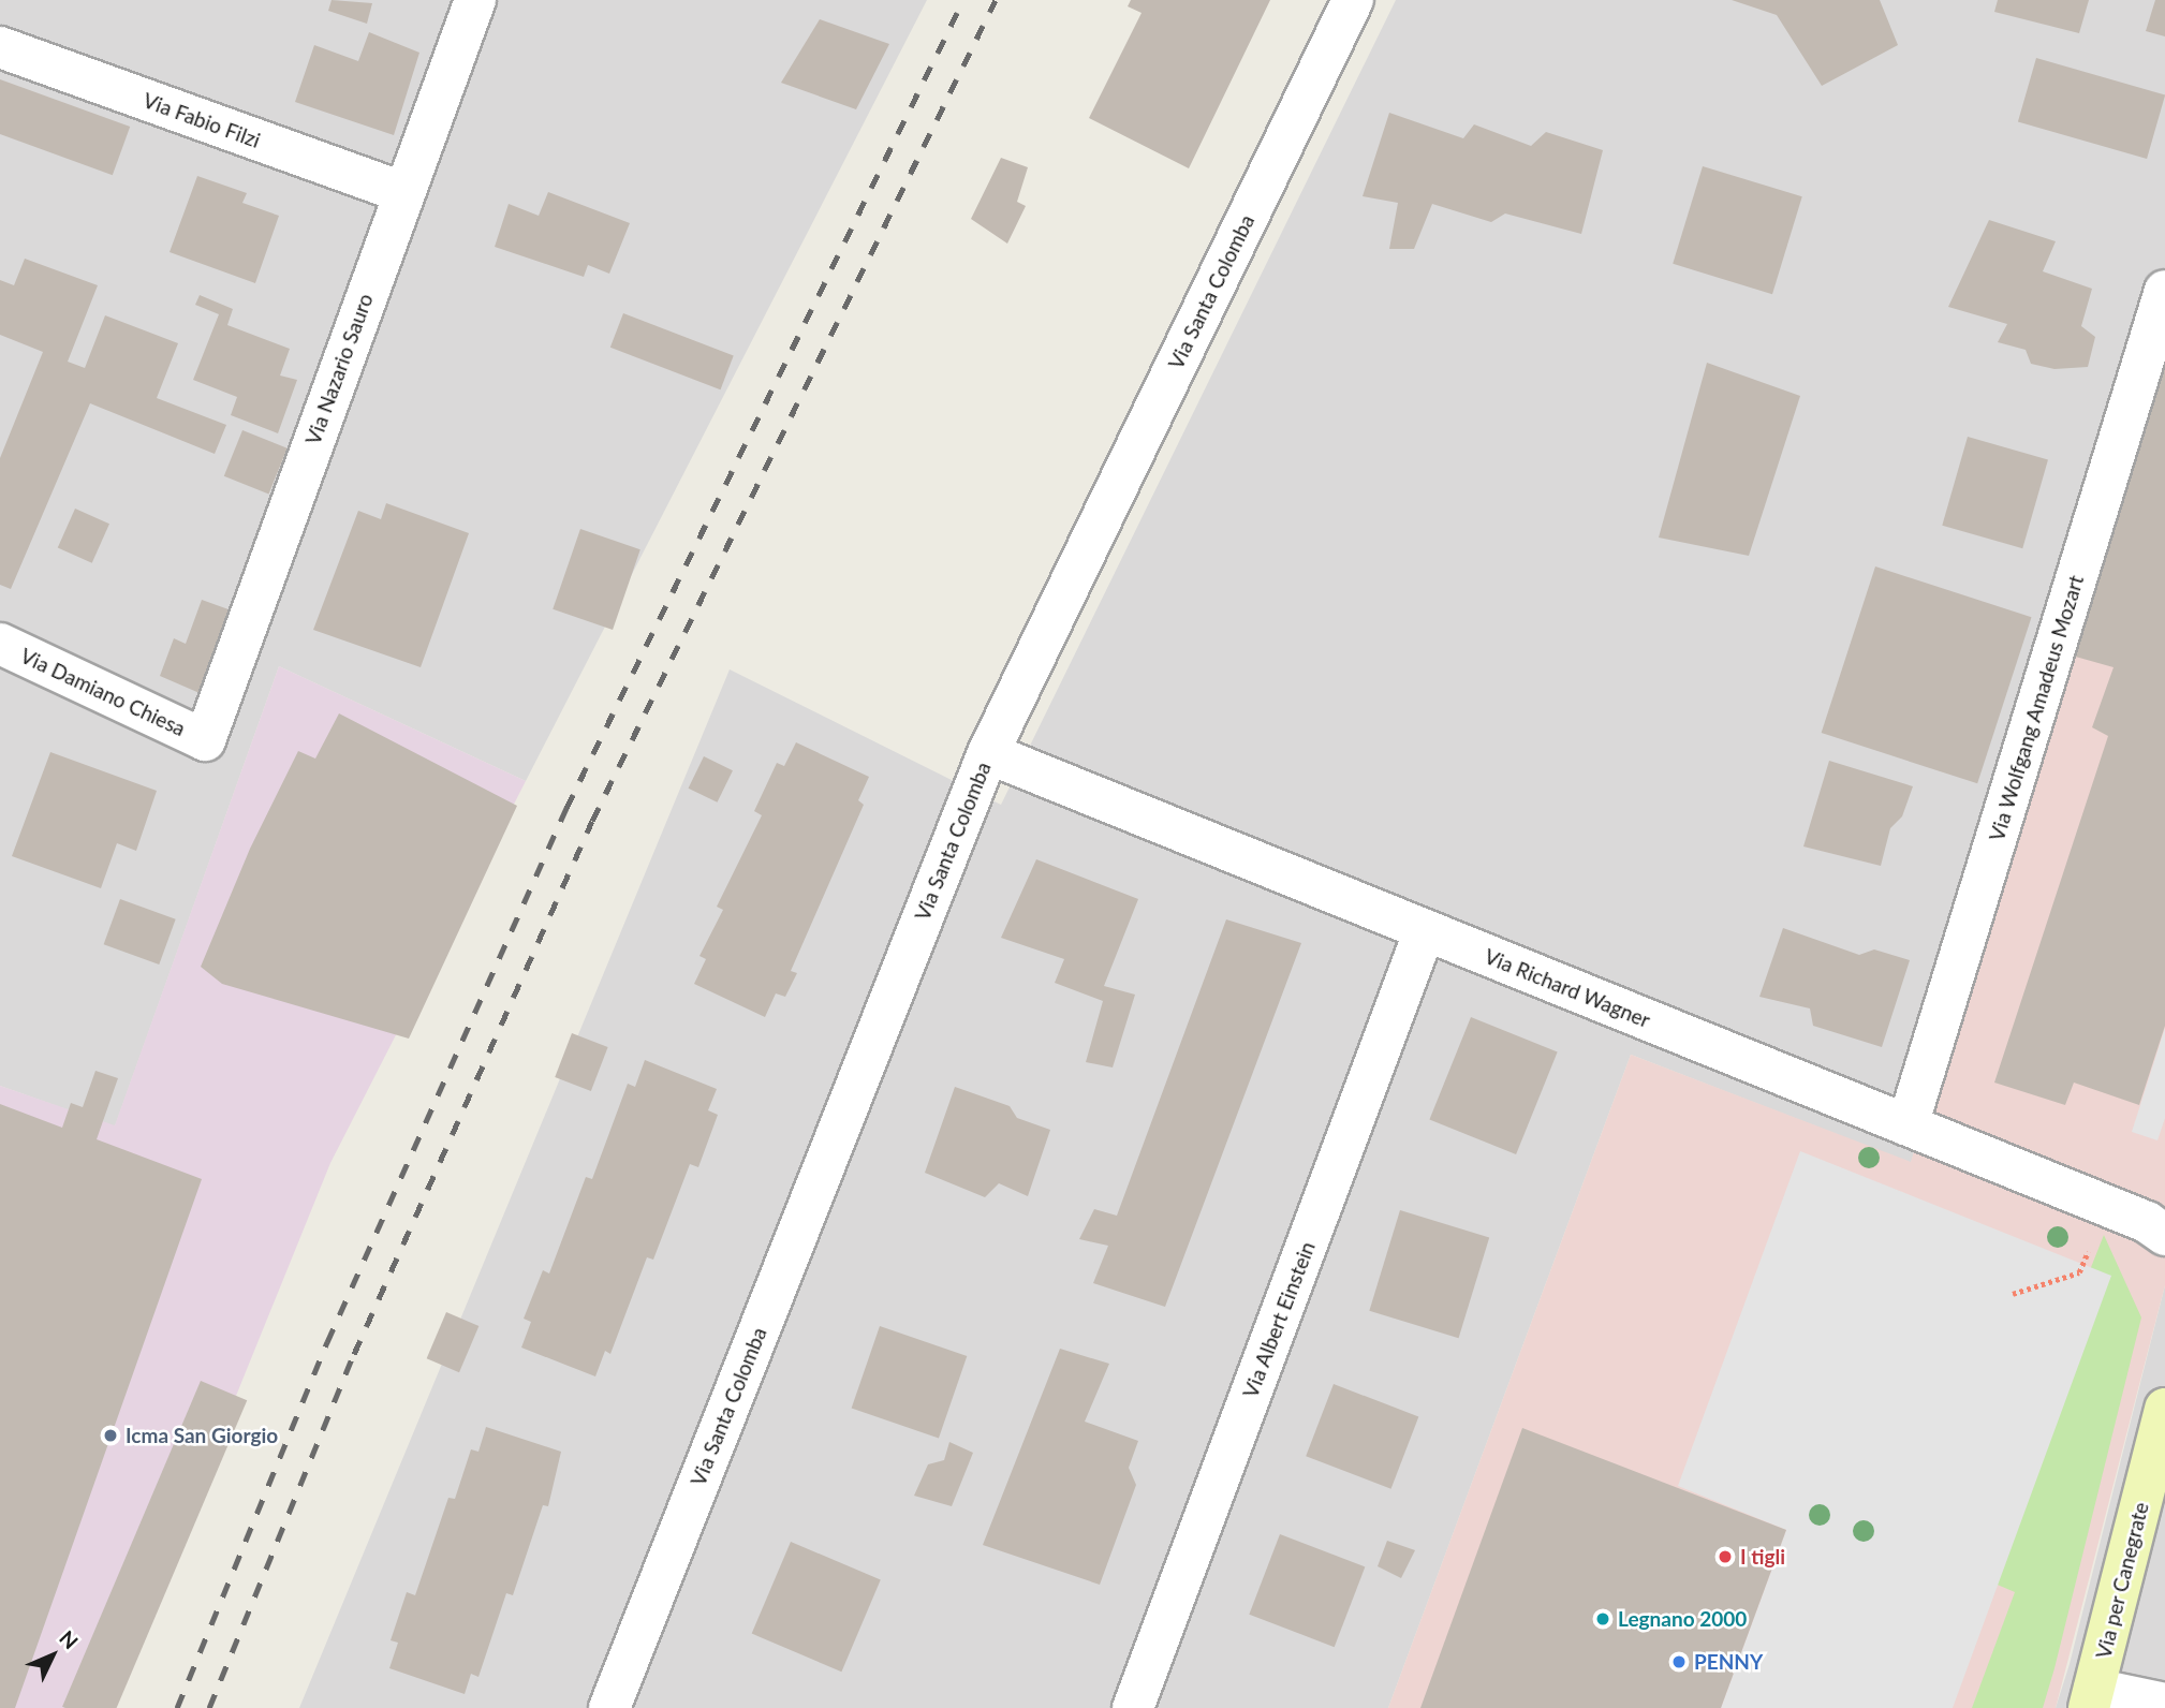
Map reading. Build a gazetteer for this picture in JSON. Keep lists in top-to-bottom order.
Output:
{
  "streets": {
    "street": [
      "Via Fabio Filzi",
      "Via Santa Colomba",
      "Via Nazario Sauro",
      "Via Damiano Chiesa",
      "Via Wolfgang Amadeus Mozart",
      "Via Richard Wagner",
      "Via Albert Einstein",
      "Via per Canegrate"
    ]
  },
  "crossings": [
    ["Via Fabio Filzi", "Via Nazario Sauro"],
    ["Via Santa Colomba", "Via Richard Wagner"],
    ["Via Nazario Sauro", "Via Damiano Chiesa"],
    ["Via Wolfgang Amadeus Mozart", "Via Richard Wagner"],
    ["Via Richard Wagner", "Via Albert Einstein"]
  ],
  "places": [
    "Icma San Giorgio",
    "I tigli",
    "Legnano 2000",
    "PENNY"
  ],
  "north": "top right"
}
